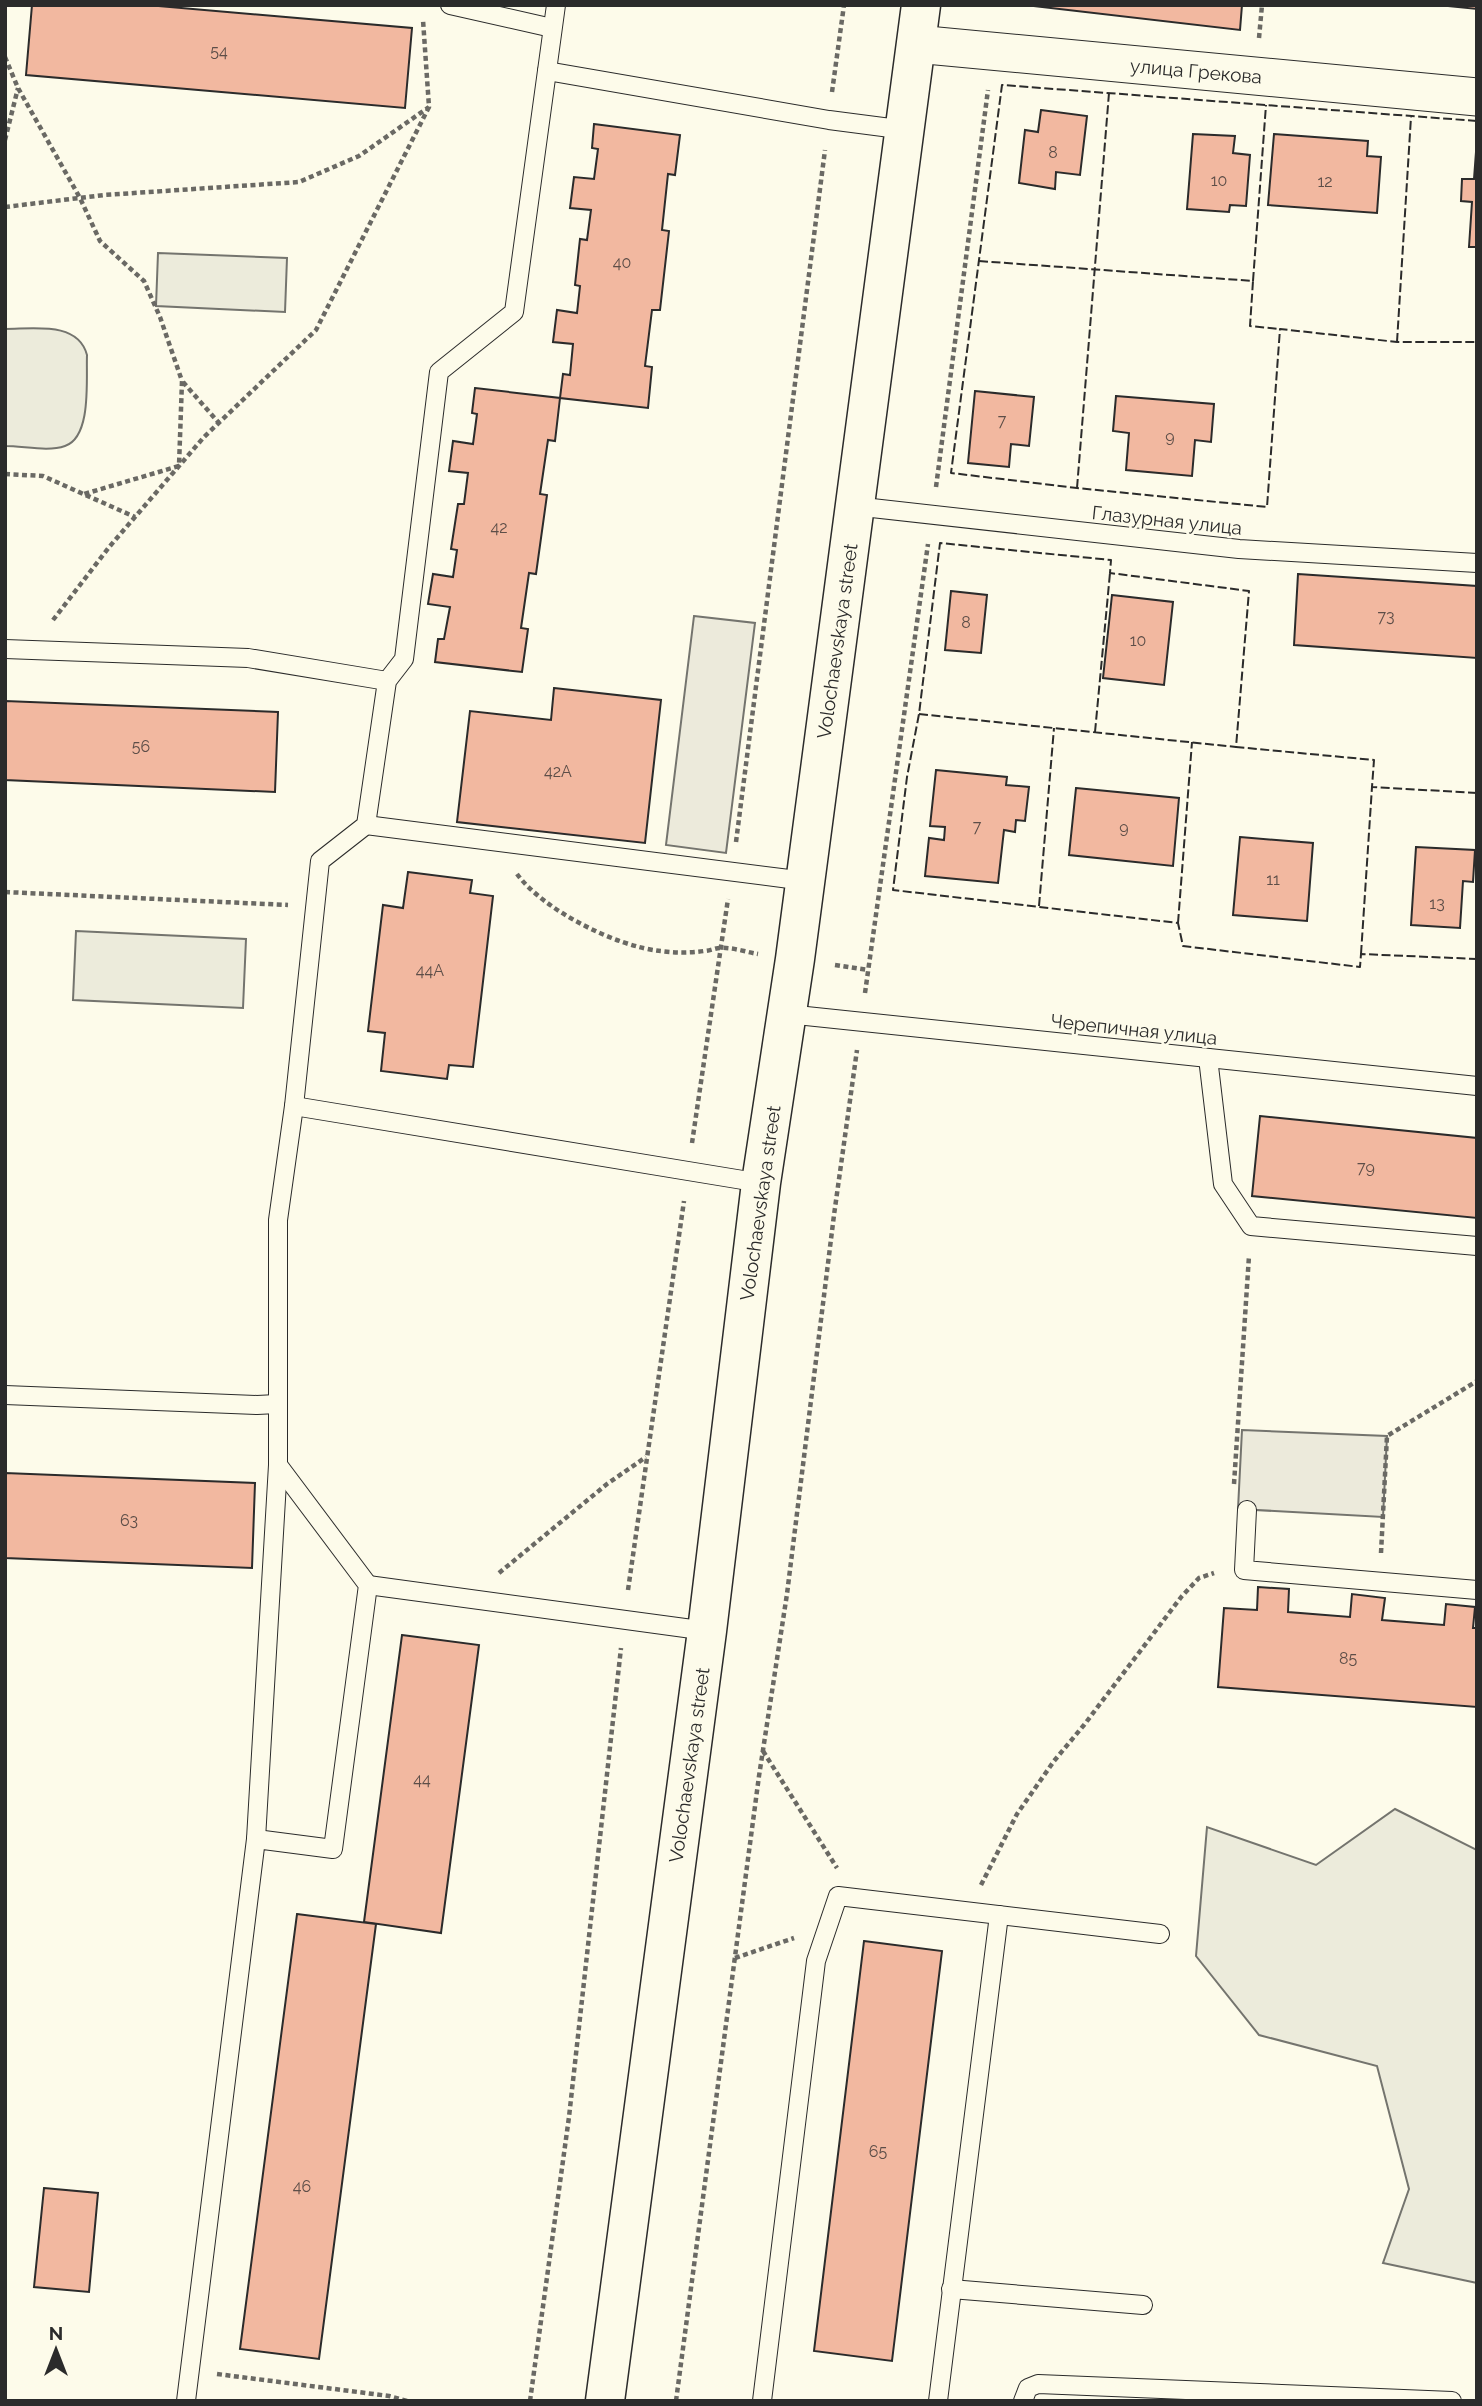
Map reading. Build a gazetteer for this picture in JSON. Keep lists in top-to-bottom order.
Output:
{
  "streets": {
    "street": ["улица Грекова", "Volochaevskaya street"],
    "lane": ["Глазурная улица", "Черепичная улица"]
  },
  "crossings": [
    ["улица Грекова", "Volochaevskaya street"],
    ["Глазурная улица", "Volochaevskaya street"],
    ["Volochaevskaya street", "Черепичная улица"]
  ],
  "house_numbers": [
    "54",
    "8",
    "10",
    "12",
    "40",
    "7",
    "9",
    "42",
    "73",
    "8",
    "10",
    "56",
    "42А",
    "7",
    "9",
    "11",
    "13",
    "44А",
    "79",
    "63",
    "85",
    "44",
    "65",
    "46"
  ],
  "north": "top"
}
